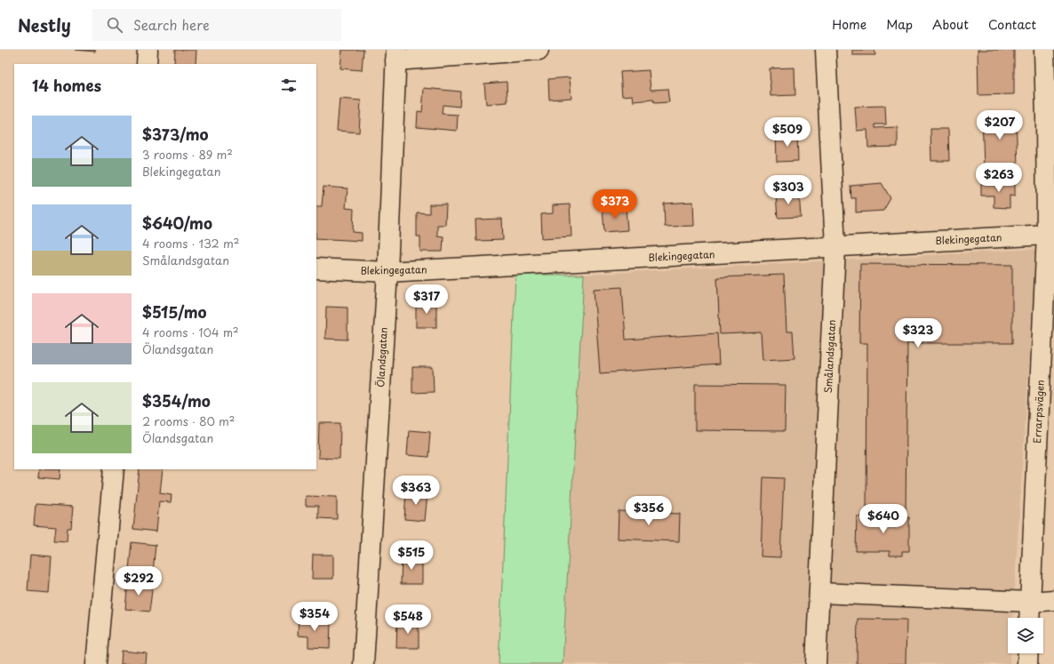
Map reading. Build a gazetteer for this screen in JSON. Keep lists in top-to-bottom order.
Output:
{
  "streets": {
    "street": [
      "Blekingegatan",
      "Smålandsgatan",
      "Ölandsgatan",
      "Errarpsvägen"
    ]
  },
  "crossings": [
    ["Blekingegatan", "Smålandsgatan"],
    ["Blekingegatan", "Ölandsgatan"],
    ["Blekingegatan", "Errarpsvägen"]
  ],
  "page": {
    "header": "Nestly",
    "search": "Search here",
    "nav": [
      "Home",
      "Map",
      "About",
      "Contact"
    ],
    "heading": "14 homes",
    "list": [
      {
        "name": "$373/mo",
        "note": "3 rooms · 89 m² · Blekingegatan"
      },
      {
        "name": "$640/mo",
        "note": "4 rooms · 132 m² · Smålandsgatan"
      },
      {
        "name": "$515/mo",
        "note": "4 rooms · 104 m² · Ölandsgatan"
      },
      {
        "name": "$354/mo",
        "note": "2 rooms · 80 m² · Ölandsgatan"
      }
    ],
    "price": [
      "$207",
      "$509",
      "$263",
      "$303",
      "$373",
      "$317",
      "$323",
      "$363",
      "$356",
      "$640",
      "$515",
      "$292",
      "$354",
      "$548"
    ]
  }
}
